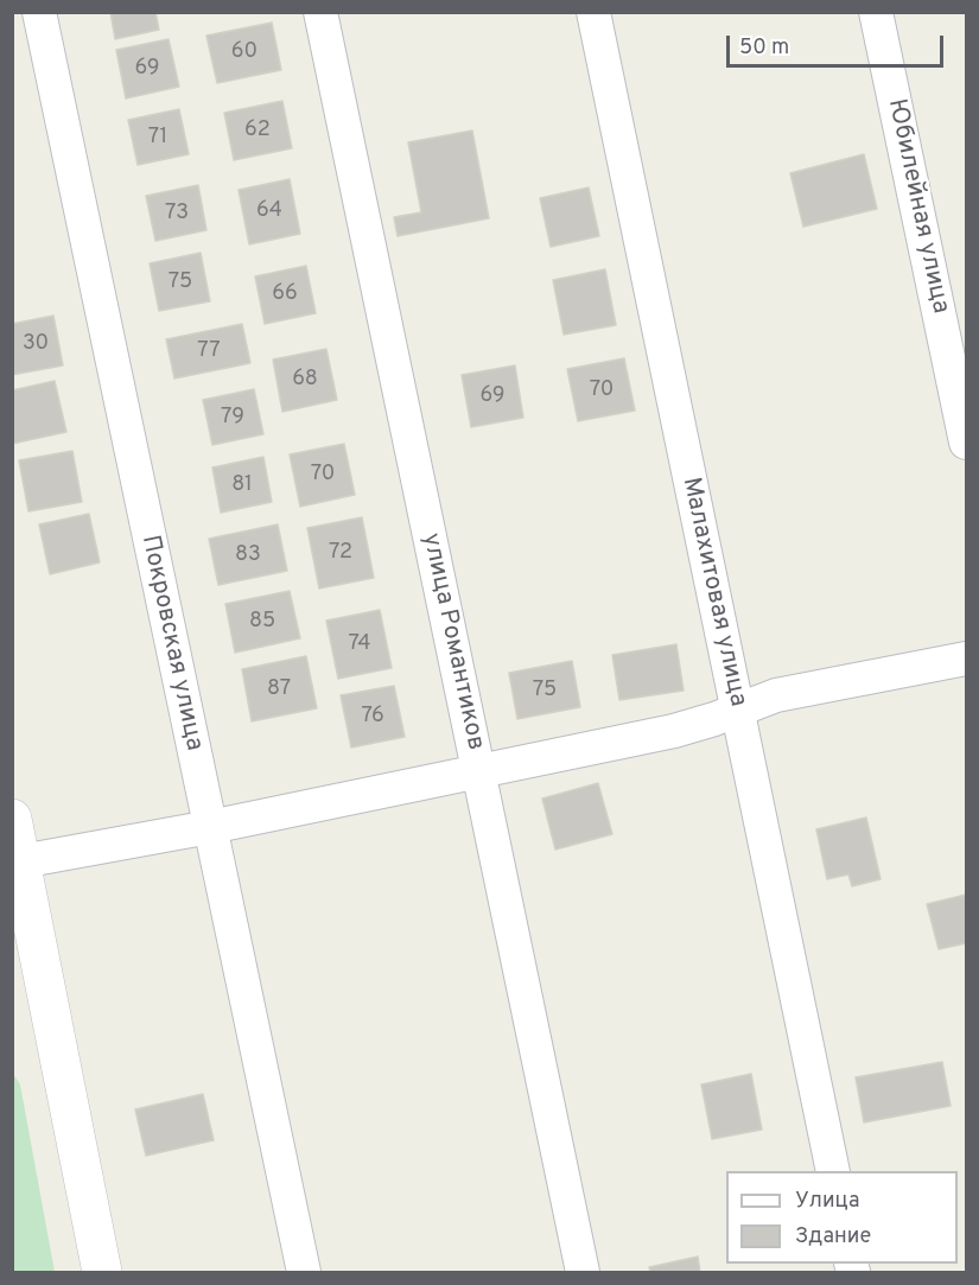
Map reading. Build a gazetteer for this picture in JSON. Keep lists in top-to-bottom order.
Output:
{
  "streets": {
    "street": [
      "Юбилейная улица",
      "Малахитовая улица",
      "улица Романтиков",
      "Покровская улица"
    ]
  },
  "house_numbers": [
    "60",
    "69",
    "62",
    "71",
    "64",
    "73",
    "75",
    "66",
    "30",
    "77",
    "68",
    "70",
    "69",
    "79",
    "70",
    "81",
    "72",
    "83",
    "85",
    "74",
    "87",
    "75",
    "76"
  ],
  "legend": ["Улица", "Здание"],
  "scale_bar": "50 m"
}
